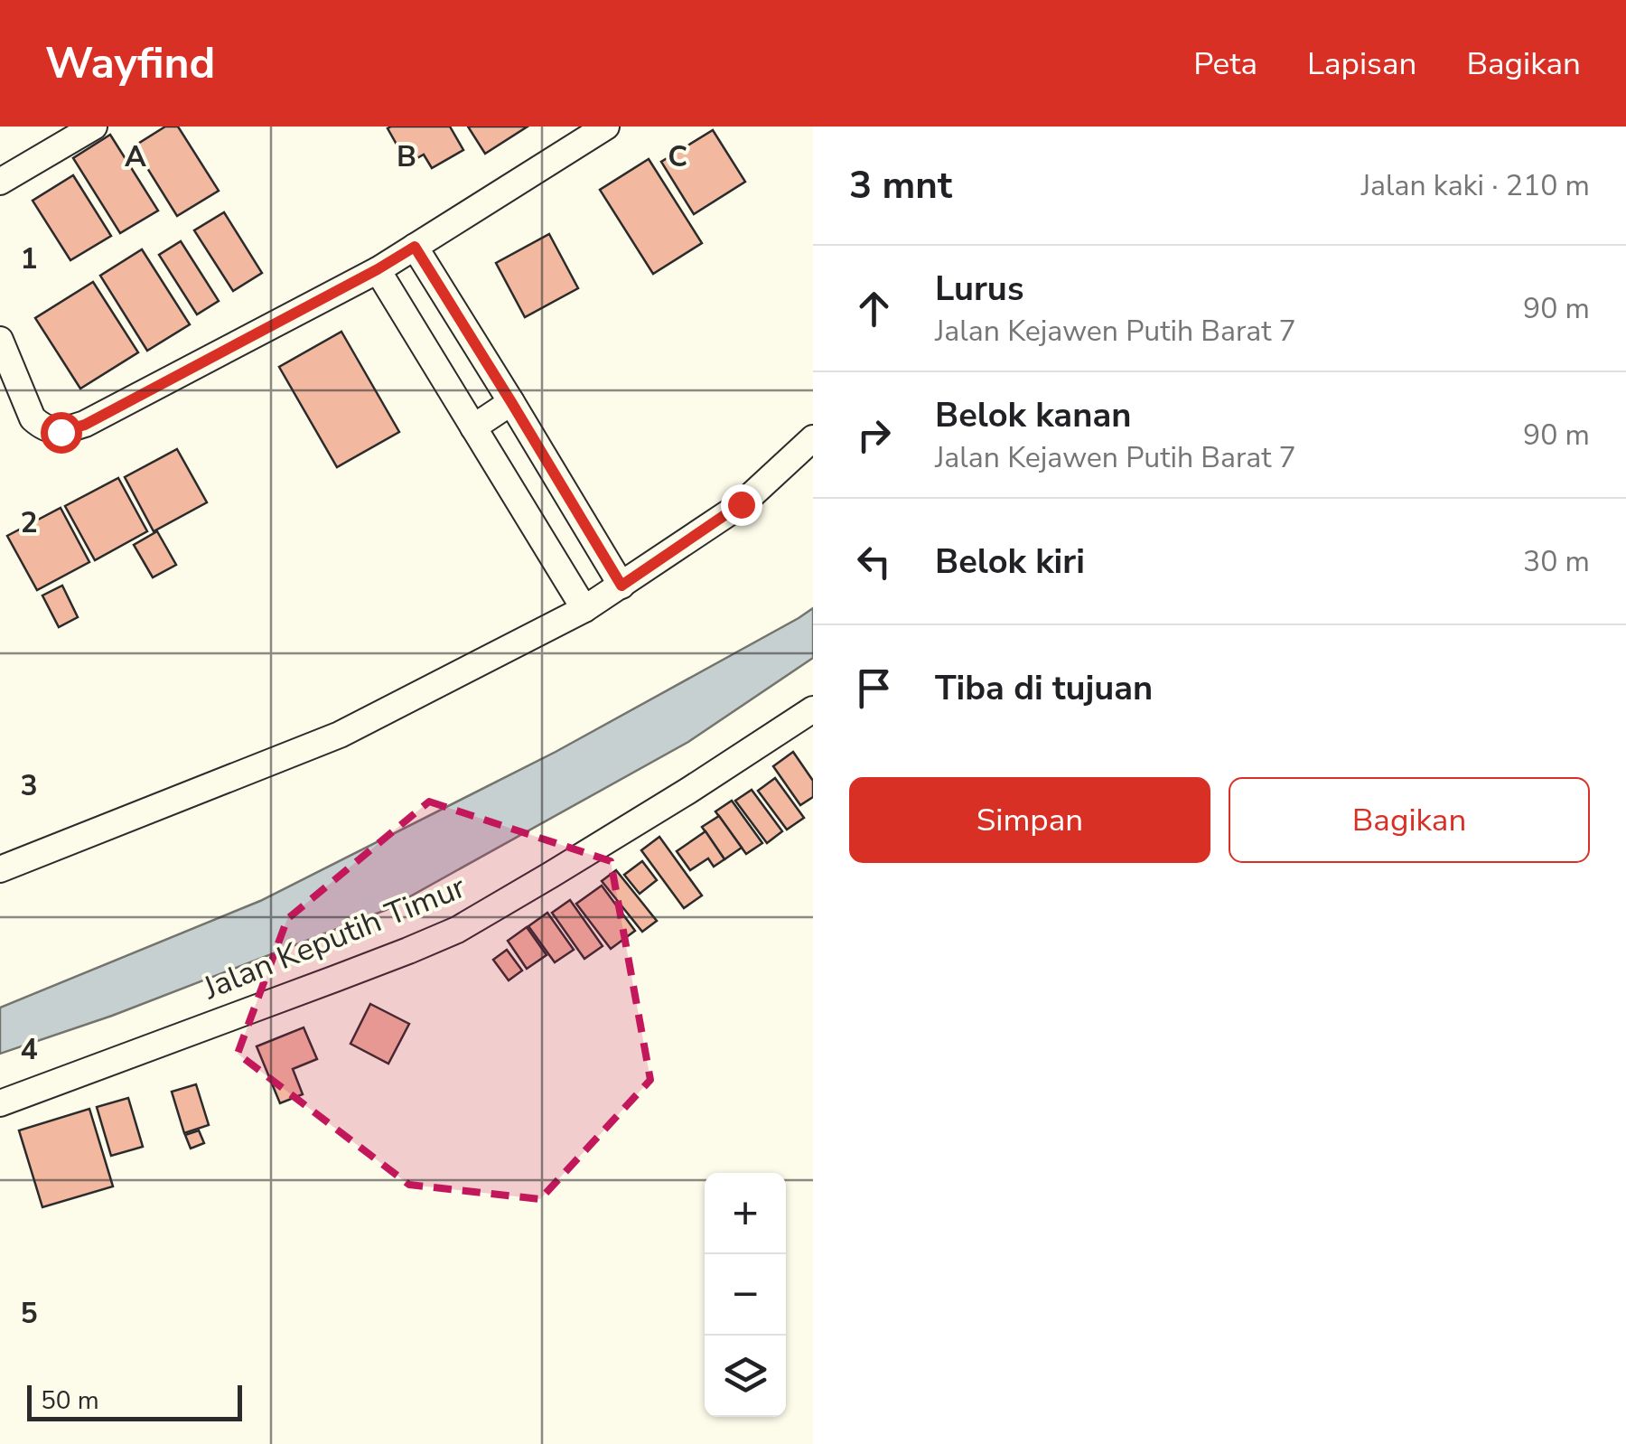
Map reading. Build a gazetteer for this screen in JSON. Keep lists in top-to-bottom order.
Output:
{
  "streets": {
    "street": ["Jalan Keputih Timur"]
  },
  "scale_bar": "50 m",
  "page": {
    "header": "Wayfind",
    "nav": ["Peta", "Lapisan", "Bagikan"],
    "heading": ["3 mnt", "Jalan kaki · 210 m"],
    "list": [
      ["Lurus", "Jalan Kejawen Putih Barat 7", "90 m"],
      ["Belok kanan", "Jalan Kejawen Putih Barat 7", "90 m"],
      ["Belok kiri", "30 m"],
      "Tiba di tujuan"
    ],
    "buttons": ["Simpan", "Bagikan"],
    "map_buttons": ["+", "−"],
    "scale": "50 m"
  },
  "grid": {
    "columns": ["A", "B", "C"],
    "rows": [
      "1",
      "2",
      "3",
      "4",
      "5"
    ]
  }
}
